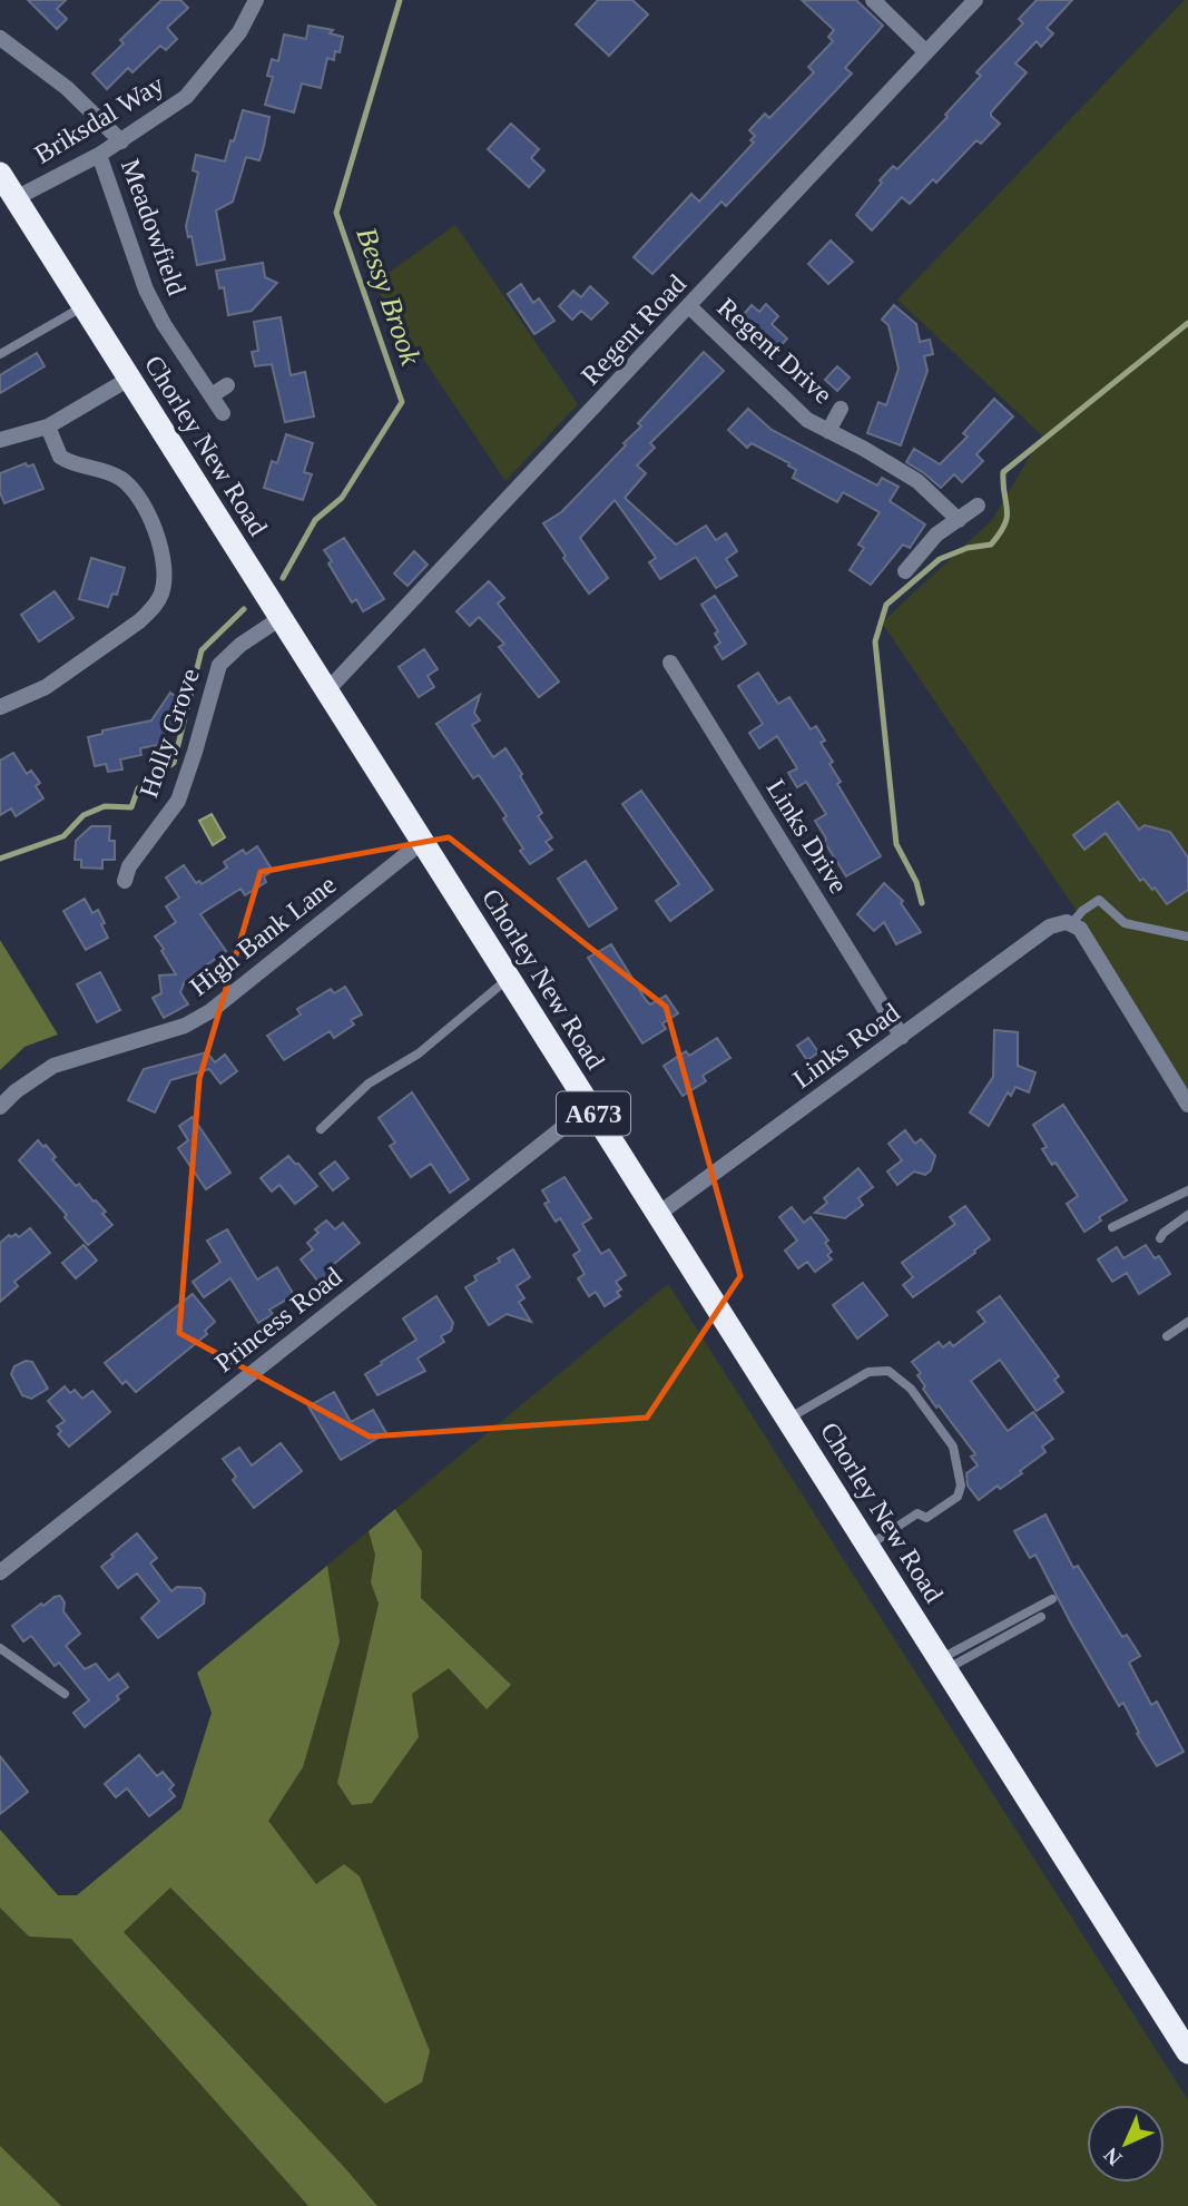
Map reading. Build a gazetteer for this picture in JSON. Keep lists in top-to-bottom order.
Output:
{
  "streets": {
    "highway": ["Chorley New Road", "A673"],
    "street": [
      "Briksdal Way",
      "Meadowfield",
      "Regent Road",
      "Regent Drive",
      "Holly Grove",
      "Links Drive",
      "High Bank Lane",
      "Links Road",
      "Princess Road"
    ]
  },
  "crossings": [
    ["Briksdal Way", "Meadowfield"],
    ["Briksdal Way", "Chorley New Road"],
    ["Regent Road", "Regent Drive"],
    ["Regent Road", "Chorley New Road"],
    ["Chorley New Road", "Holly Grove"],
    ["Chorley New Road", "High Bank Lane"],
    ["Chorley New Road", "Links Road"],
    ["Chorley New Road", "Princess Road"],
    ["Links Drive", "Links Road"]
  ],
  "water": ["Bessy Brook"],
  "north": "bottom left"
}
